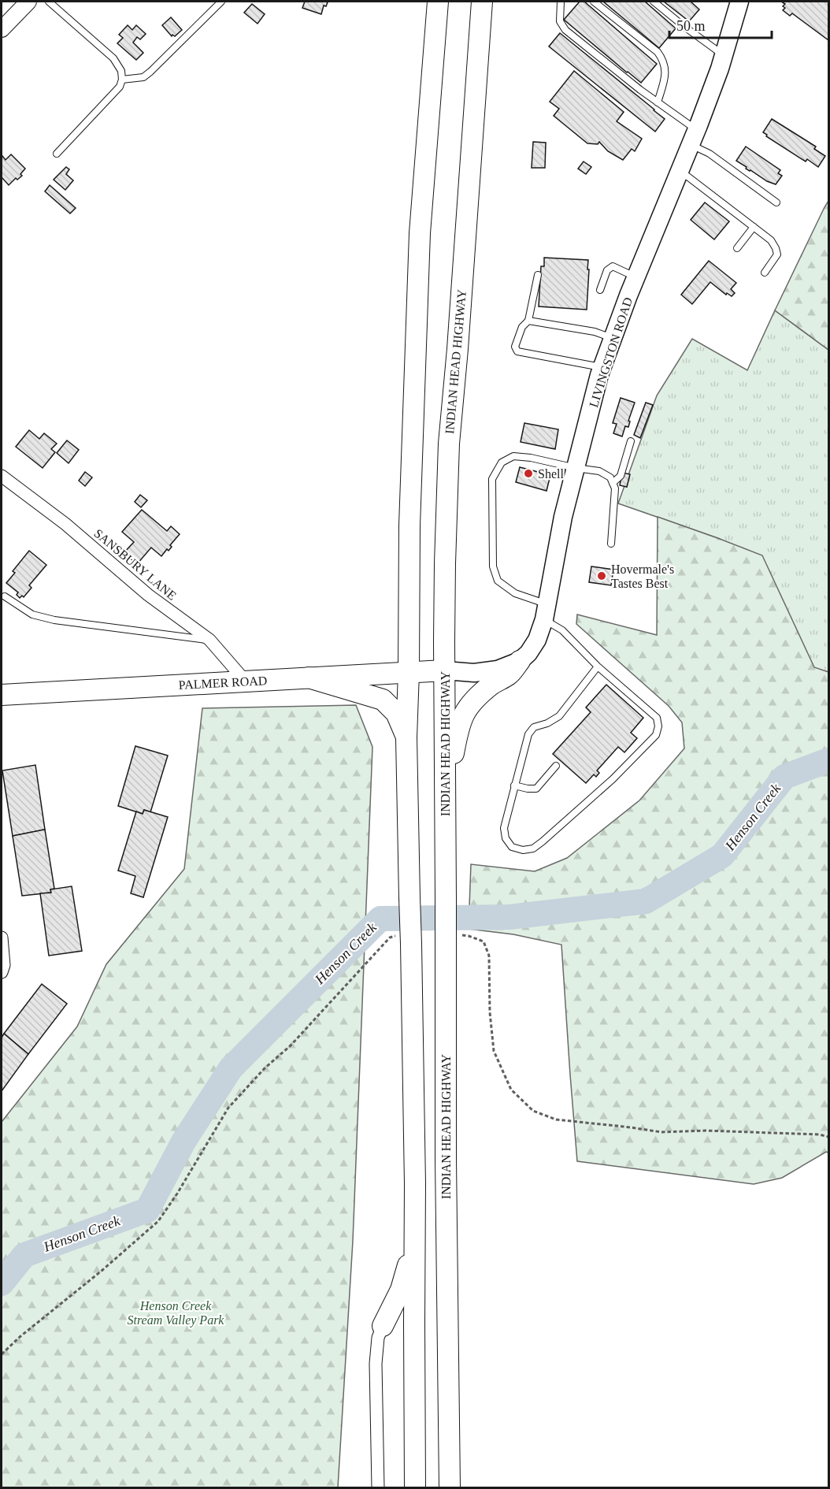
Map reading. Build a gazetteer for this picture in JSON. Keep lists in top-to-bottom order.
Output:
{
  "streets": {
    "main road": ["LIVINGSTON ROAD", "INDIAN HEAD HIGHWAY", "PALMER ROAD"],
    "street": ["SANSBURY LANE"]
  },
  "crossings": [
    ["LIVINGSTON ROAD", "INDIAN HEAD HIGHWAY"],
    ["LIVINGSTON ROAD", "PALMER ROAD"],
    ["INDIAN HEAD HIGHWAY", "PALMER ROAD"],
    ["SANSBURY LANE", "PALMER ROAD"]
  ],
  "water": ["Henson Creek"],
  "parks": ["Henson Creek Stream Valley Park"],
  "places": ["Shell", "Hovermale's Tastes Best"],
  "scale_bar": "50 m"
}
